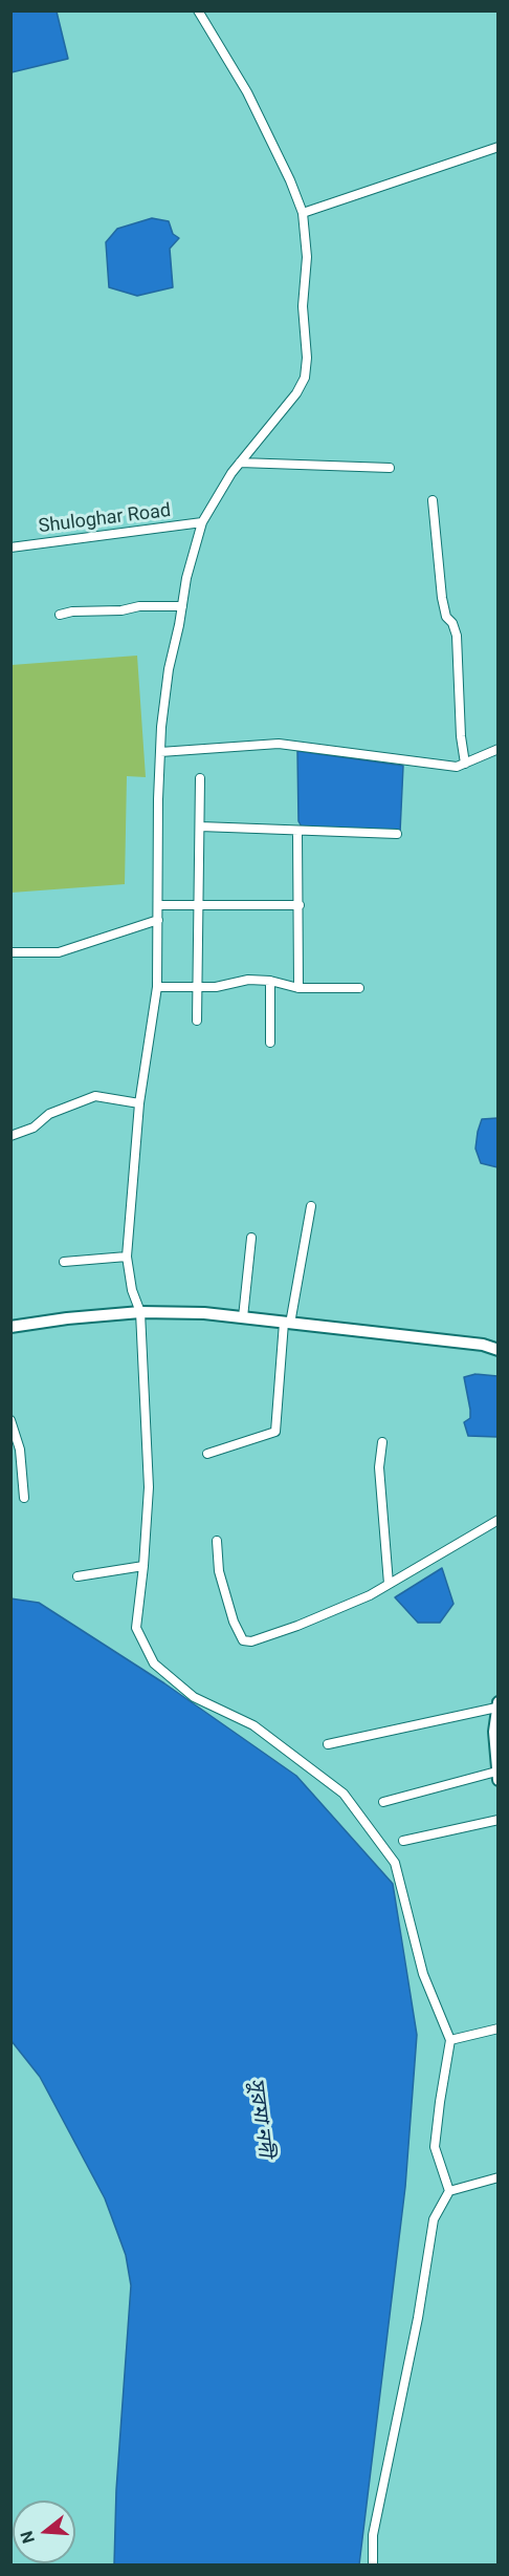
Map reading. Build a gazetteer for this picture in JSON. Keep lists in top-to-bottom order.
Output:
{
  "streets": {
    "street": ["Shuloghar Road"]
  },
  "water": ["সুরমা নদী"],
  "north": "left"
}
